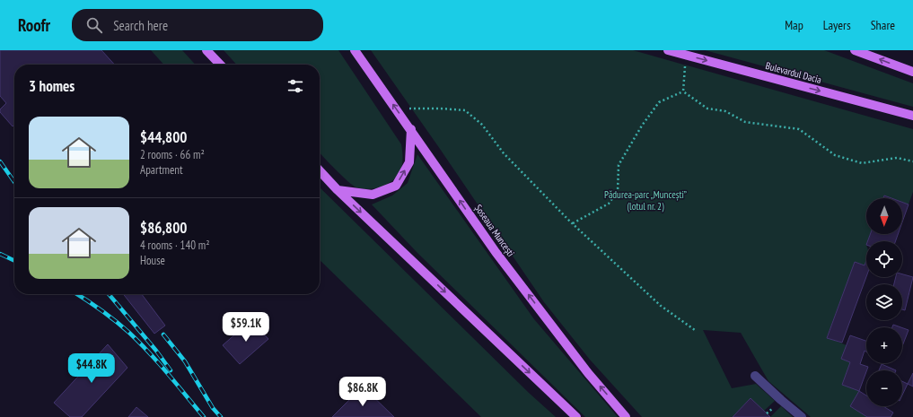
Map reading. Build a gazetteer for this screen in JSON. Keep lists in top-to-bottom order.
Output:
{
  "streets": {
    "main road": ["Bulevardul Dacia", "Șoseaua Muncești"]
  },
  "one_way": ["Bulevardul Dacia"],
  "parks": ["Pădurea-parc „Muncești” (lotul nr. 2)"],
  "north": "bottom",
  "page": {
    "header": "Roofr",
    "search": "Search here",
    "nav": ["Map", "Layers", "Share"],
    "heading": "3 homes",
    "list": [
      {
        "name": "$44,800",
        "note": "2 rooms · 66 m² · Apartment"
      },
      {
        "name": "$86,800",
        "note": "4 rooms · 140 m² · House"
      }
    ],
    "map_buttons": ["+", "−"],
    "price": ["$59.1K", "$44.8K", "$86.8K"]
  }
}
